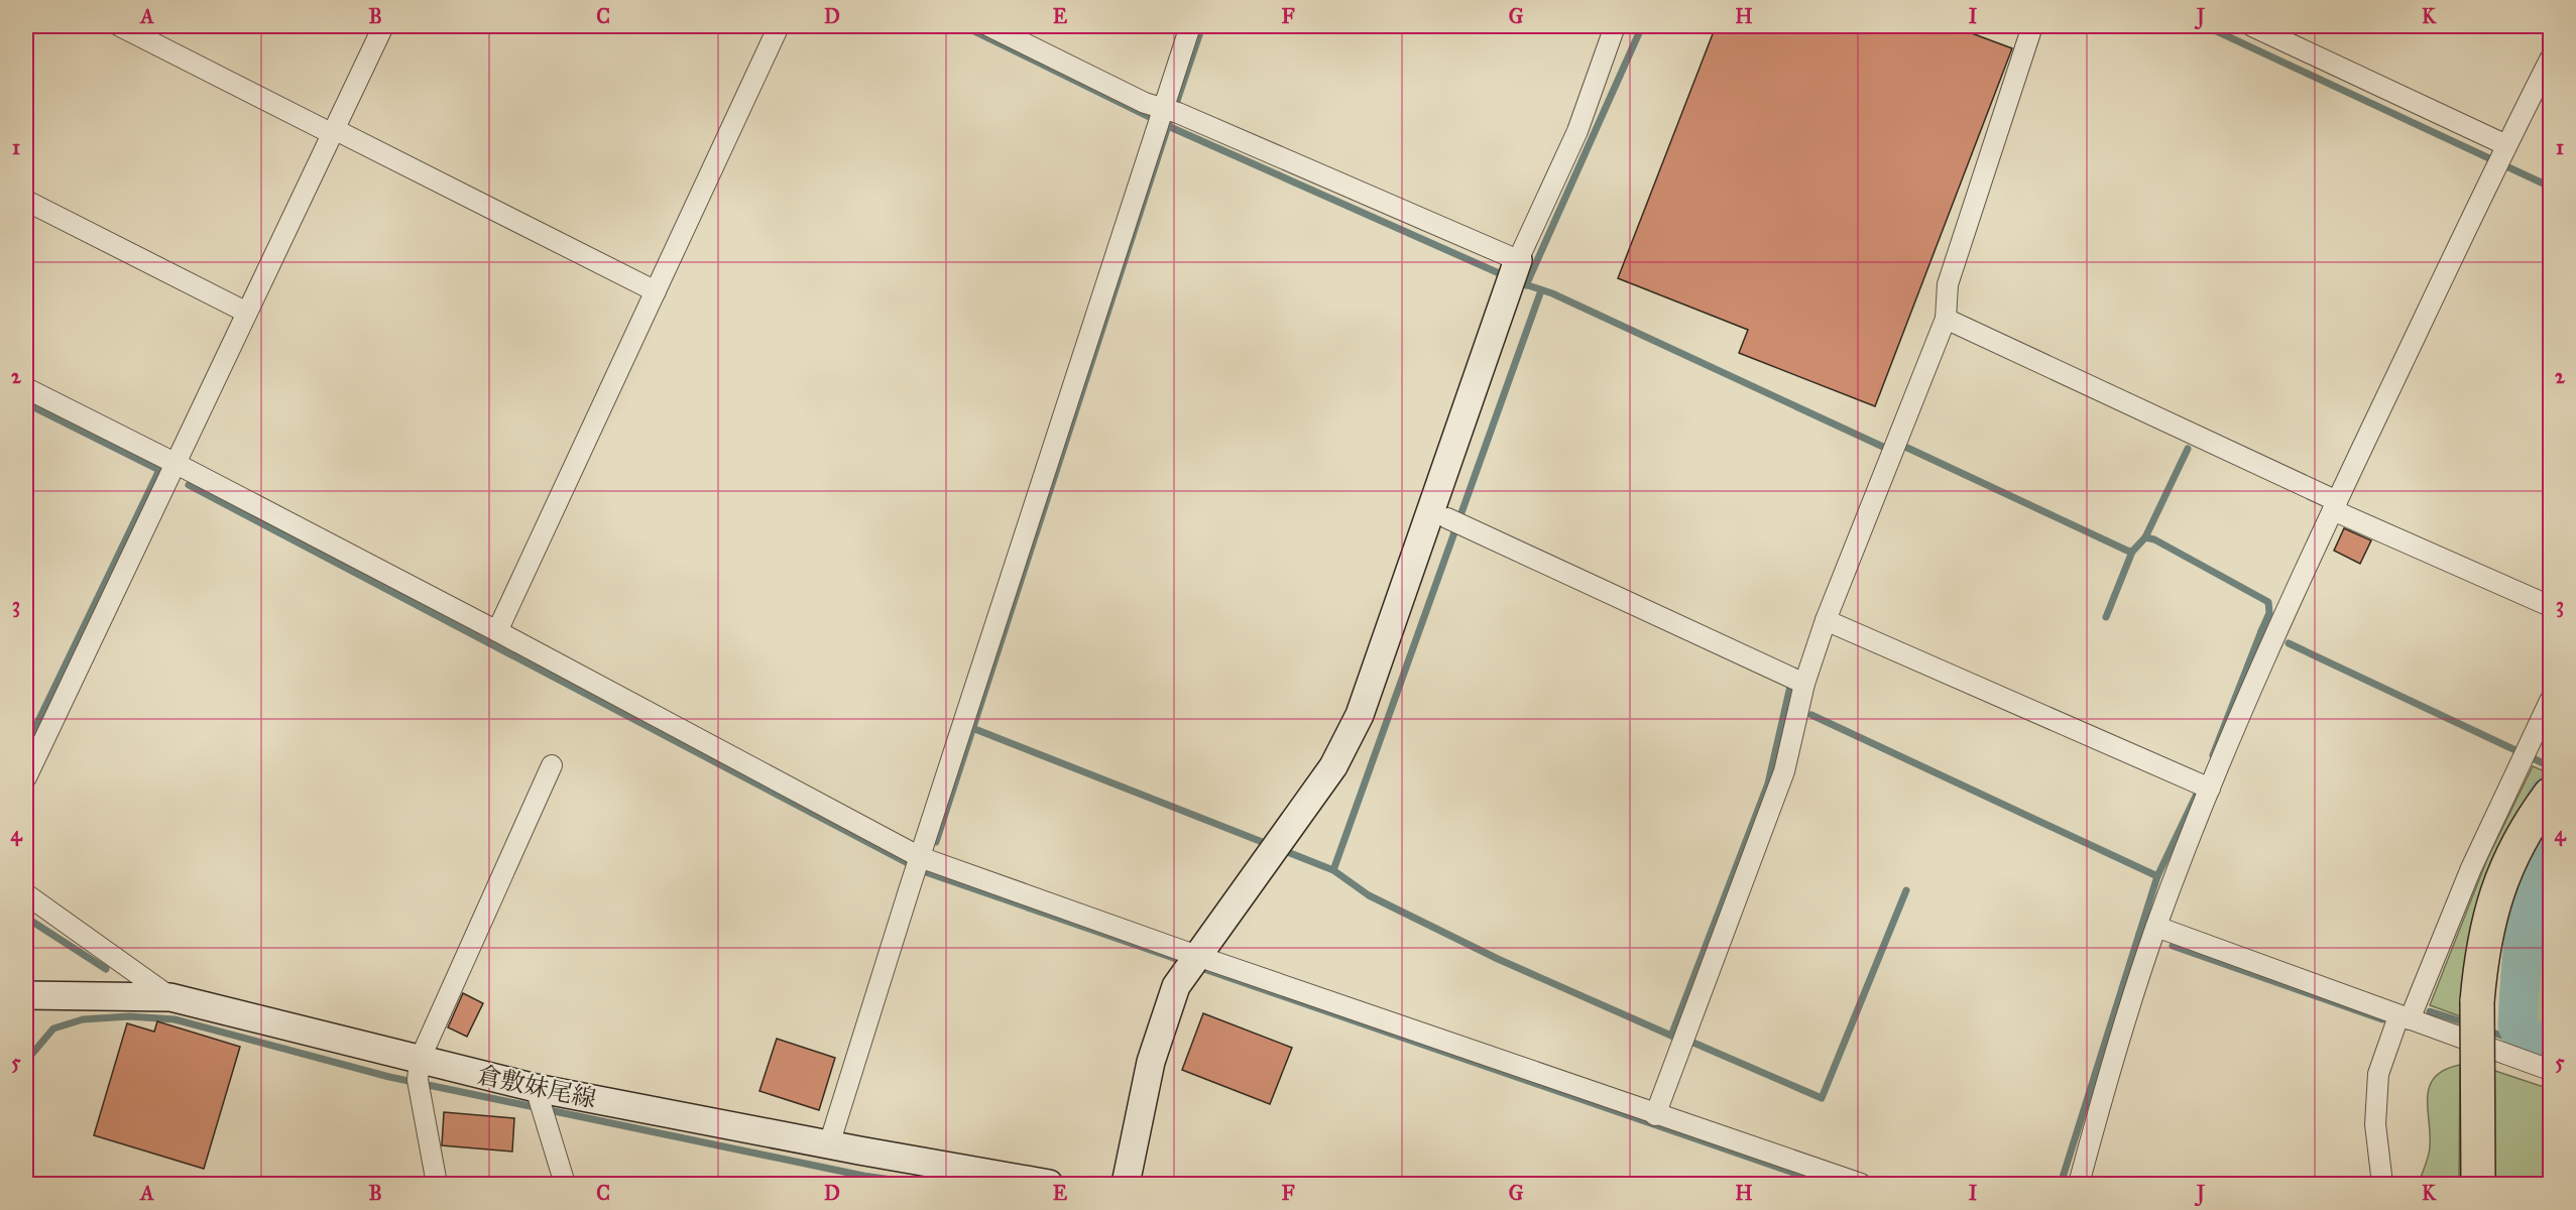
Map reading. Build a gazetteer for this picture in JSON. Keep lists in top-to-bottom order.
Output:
{
  "streets": {
    "main road": ["倉敷妹尾線"]
  },
  "grid": {
    "columns": [
      "A",
      "B",
      "C",
      "D",
      "E",
      "F",
      "G",
      "H",
      "I",
      "J",
      "K"
    ],
    "rows": [
      "1",
      "2",
      "3",
      "4",
      "5"
    ]
  }
}
